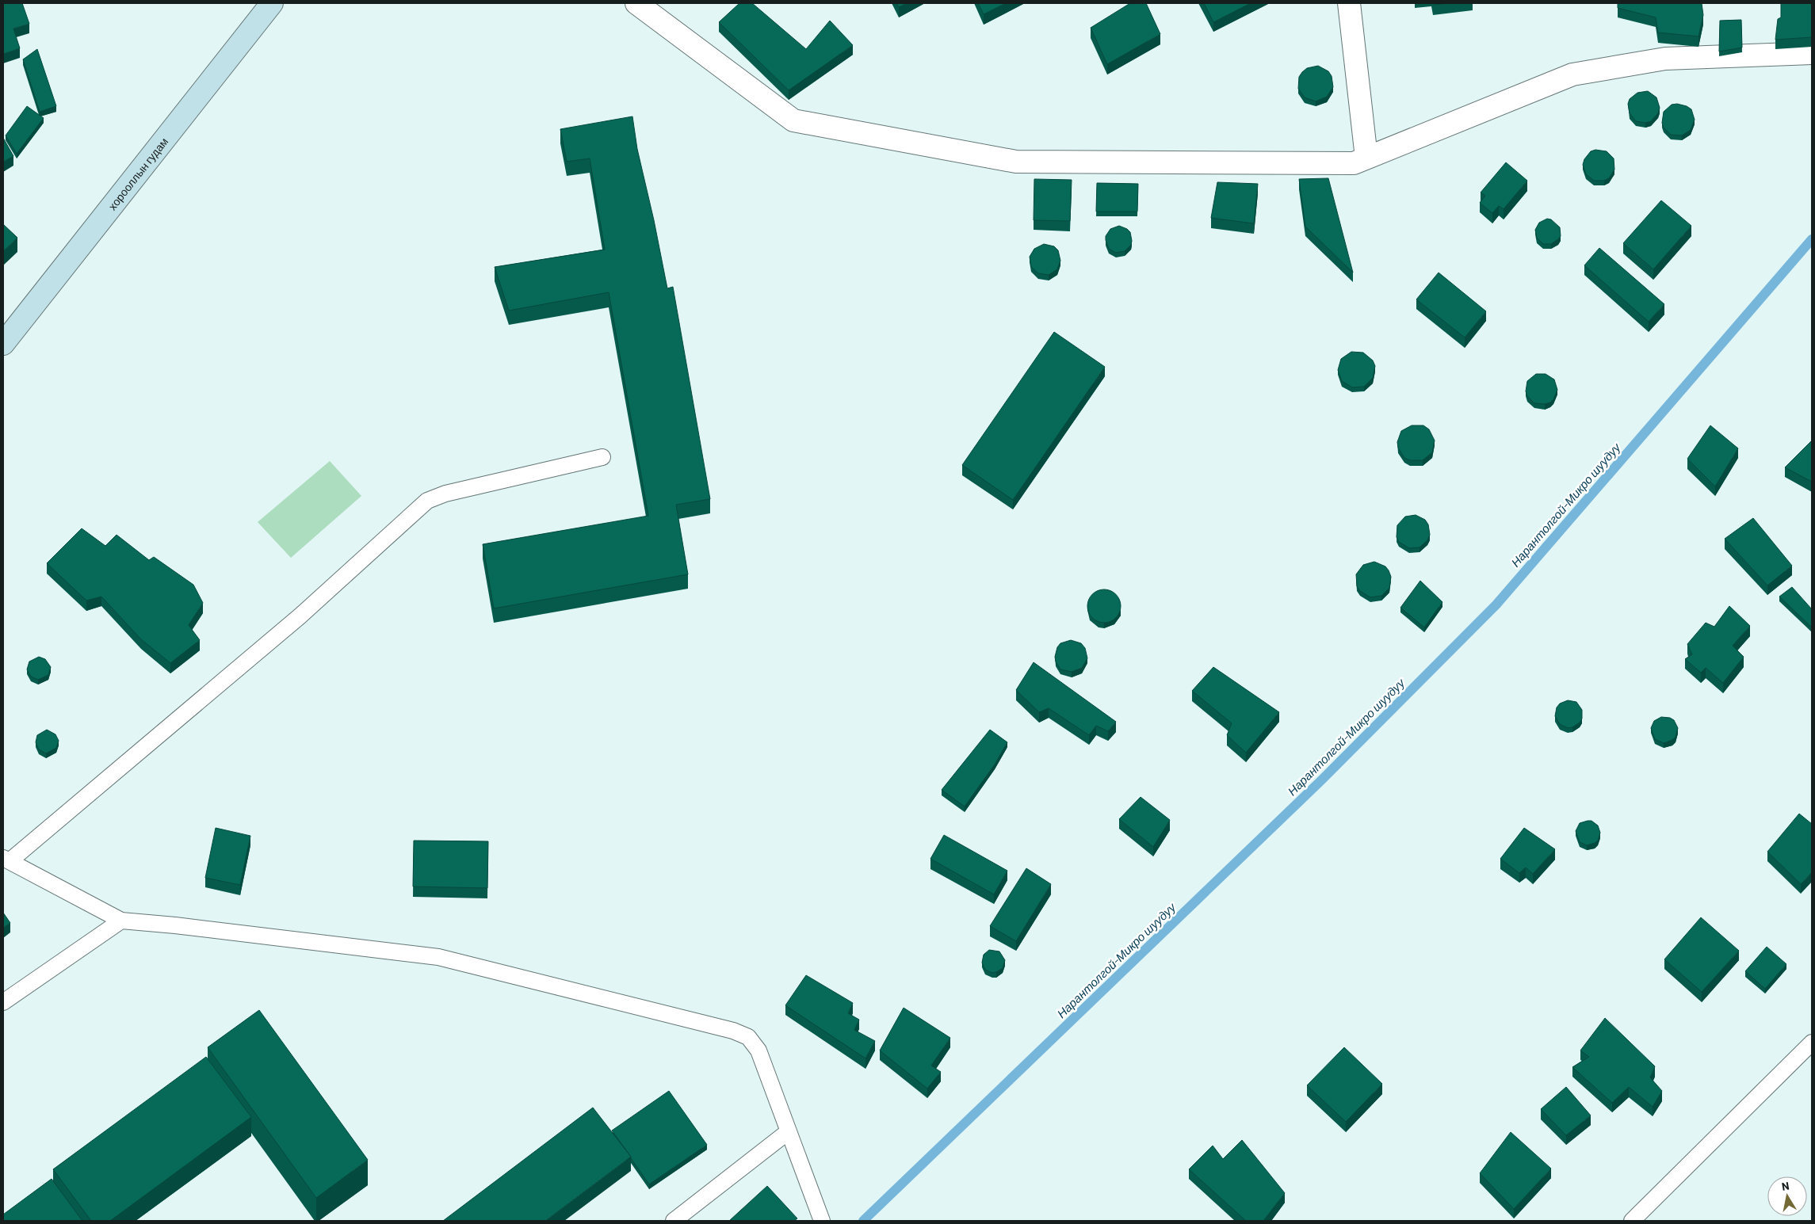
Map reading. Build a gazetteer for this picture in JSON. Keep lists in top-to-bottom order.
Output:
{
  "streets": {
    "main road": ["хорооллын гудам"]
  },
  "water": ["Нарантолгой-Микро шуудуу"],
  "north": "top"
}
